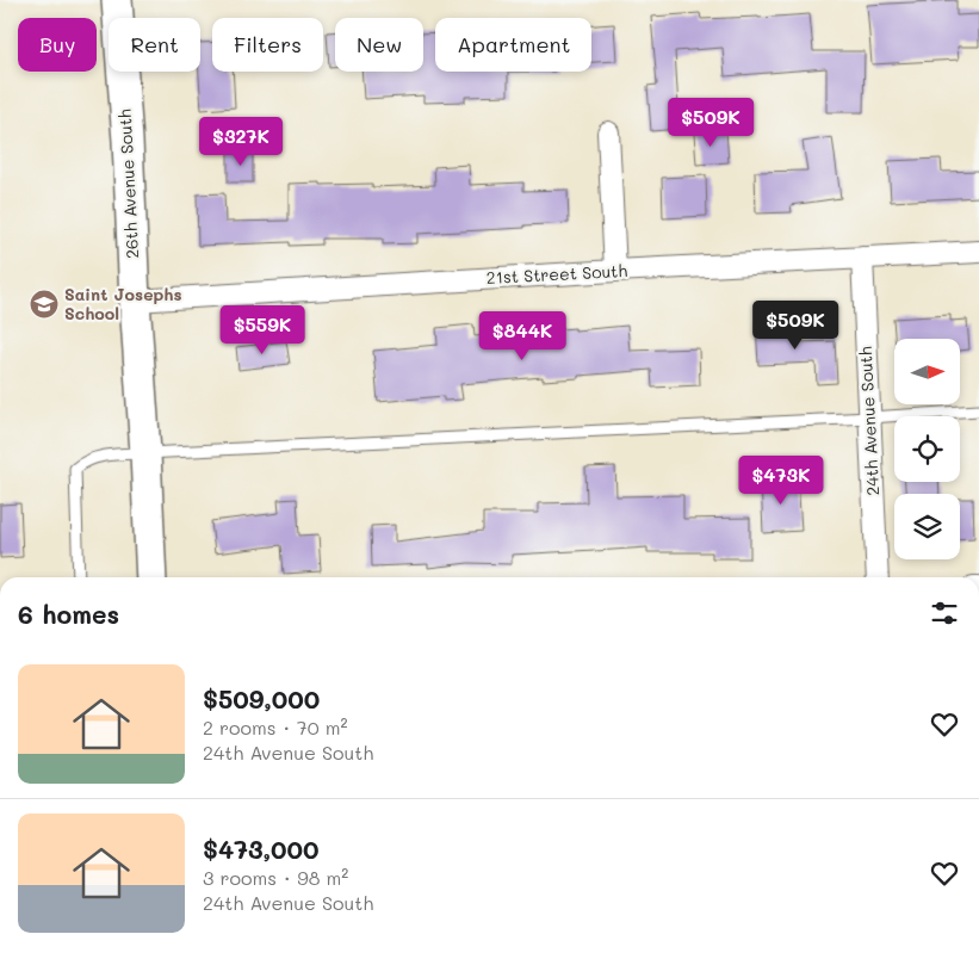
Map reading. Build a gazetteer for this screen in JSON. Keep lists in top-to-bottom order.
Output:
{
  "streets": {
    "street": ["26th Avenue South", "21st Street South", "24th Avenue South"]
  },
  "crossings": [
    ["26th Avenue South", "21st Street South"],
    ["21st Street South", "24th Avenue South"]
  ],
  "places": {
    "school or university": ["Saint Josephs School"]
  },
  "north": "right",
  "page": {
    "chip": [
      "Buy",
      "Rent",
      "Filters",
      "New",
      "Apartment"
    ],
    "price": [
      "$509K",
      "$327K",
      "$509K",
      "$559K",
      "$844K",
      "$473K"
    ],
    "heading": "6 homes",
    "list": [
      {
        "name": "$509,000",
        "note": "2 rooms · 70 m² · 24th Avenue South"
      },
      {
        "name": "$473,000",
        "note": "3 rooms · 98 m² · 24th Avenue South"
      }
    ]
  }
}
